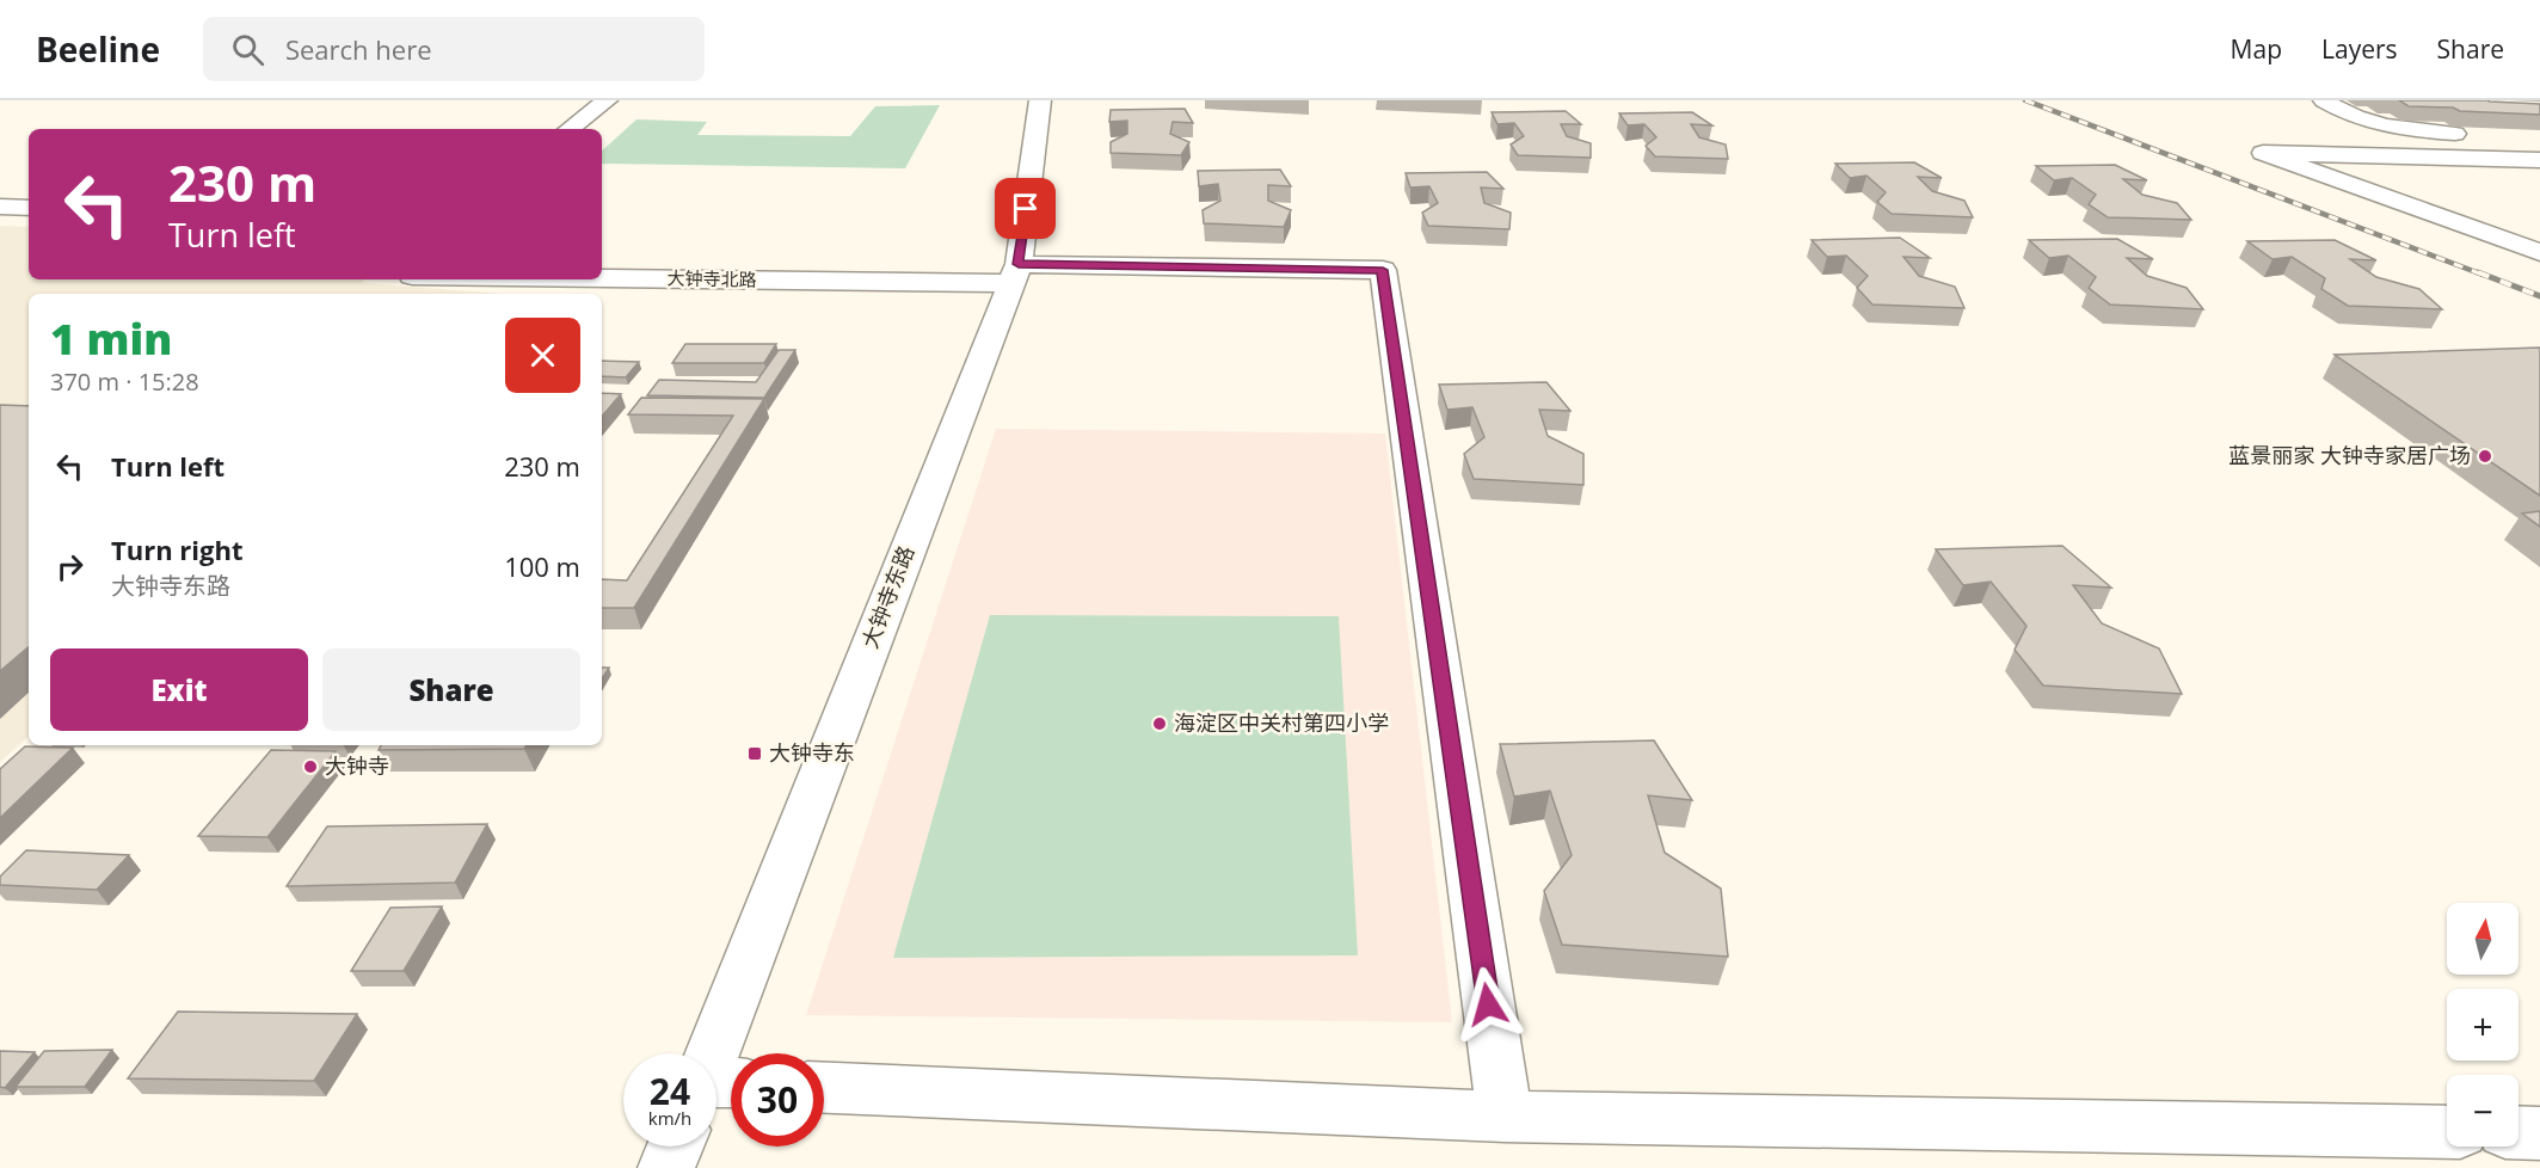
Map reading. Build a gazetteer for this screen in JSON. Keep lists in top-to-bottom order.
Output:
{
  "streets": {
    "street": ["大钟寺北路", "大钟寺东路"]
  },
  "crossings": [
    ["大钟寺北路", "大钟寺东路"]
  ],
  "places": {
    "other": ["蓝景丽家 大钟寺家居广场", "海淀区中关村第四小学", "大钟寺"],
    "transit": ["大钟寺东"]
  },
  "north": "top",
  "page": {
    "header": "Beeline",
    "search": "Search here",
    "nav": ["Map", "Layers", "Share"],
    "turn": ["230 m", "Turn left"],
    "heading": ["1 min", "370 m · 15:28"],
    "list": [
      {
        "name": "Turn left",
        "value": "230 m"
      },
      {
        "name": "Turn right",
        "note": "大钟寺东路",
        "value": "100 m"
      }
    ],
    "buttons": ["Exit", "Share"],
    "map_buttons": ["+", "−"],
    "speed": "24 km/h",
    "limit": "30"
  }
}
